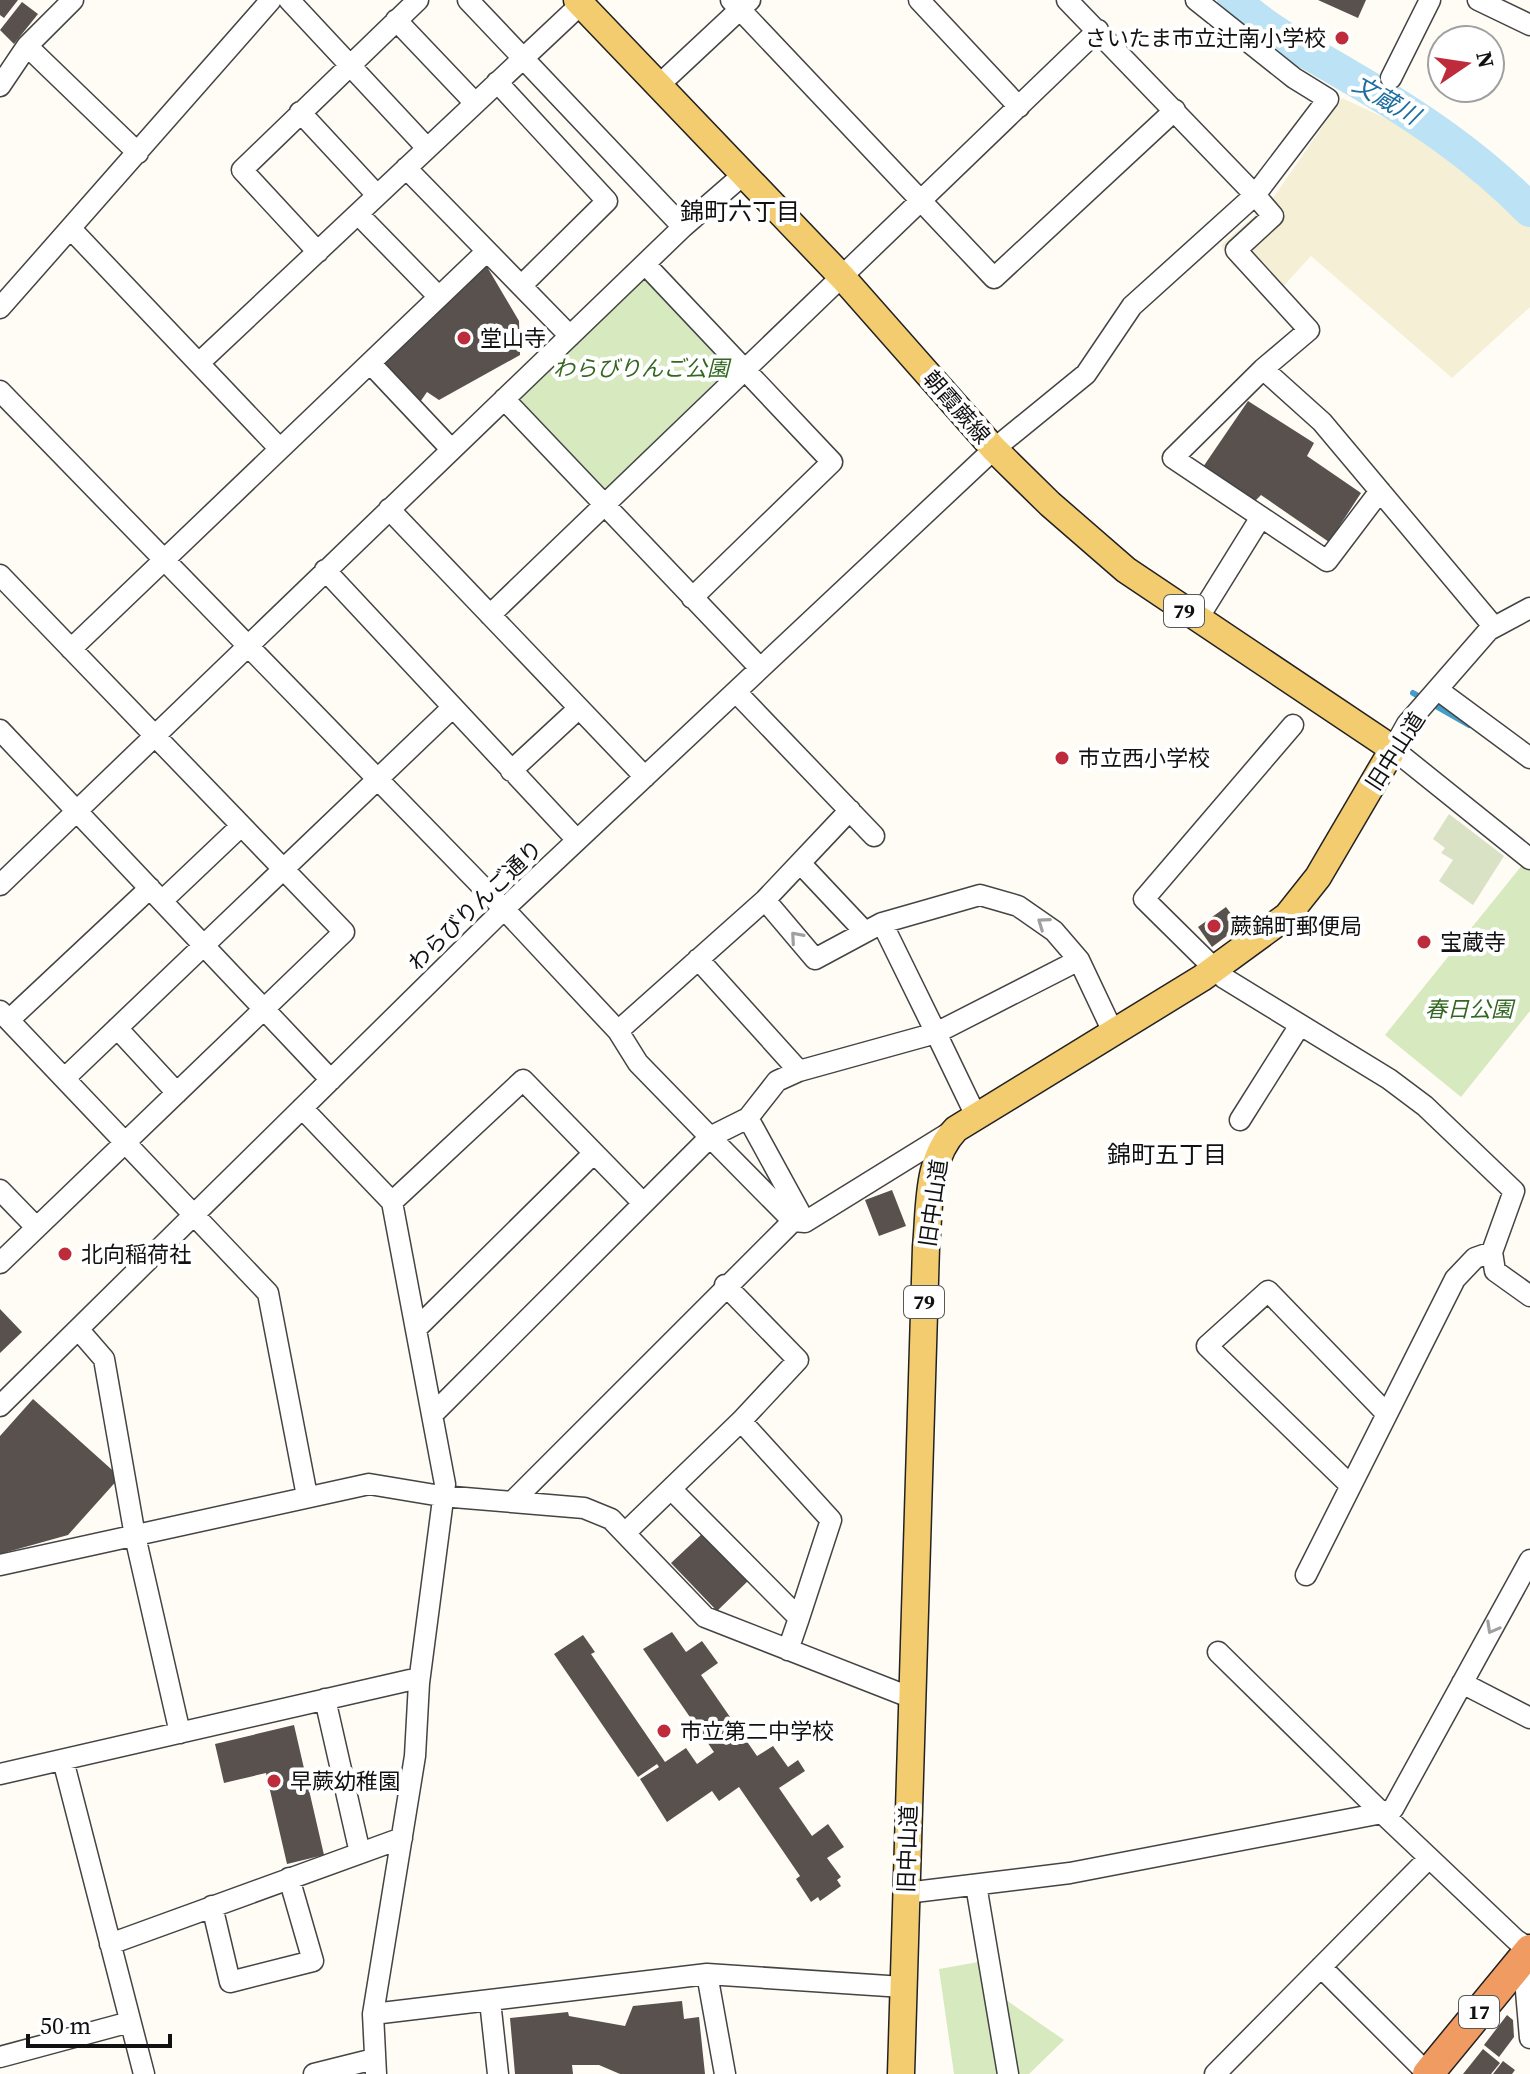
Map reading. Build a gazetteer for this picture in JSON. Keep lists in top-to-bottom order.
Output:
{
  "streets": {
    "highway": ["17"],
    "main road": ["朝霞蕨線", "79", "旧中山道"],
    "street": ["わらびりんご通り"]
  },
  "crossings": [
    ["朝霞蕨線", "旧中山道"],
    ["朝霞蕨線", "わらびりんご通り"]
  ],
  "districts": ["錦町六丁目", "錦町五丁目"],
  "water": ["文蔵川"],
  "parks": ["わらびりんご公園", "春日公園"],
  "places": [
    "さいたま市立辻南小学校",
    "堂山寺",
    "市立西小学校",
    "蕨錦町郵便局",
    "宝蔵寺",
    "北向稲荷社",
    "市立第二中学校",
    "早蕨幼稚園"
  ],
  "scale_bar": "50 m",
  "north": "right"
}
